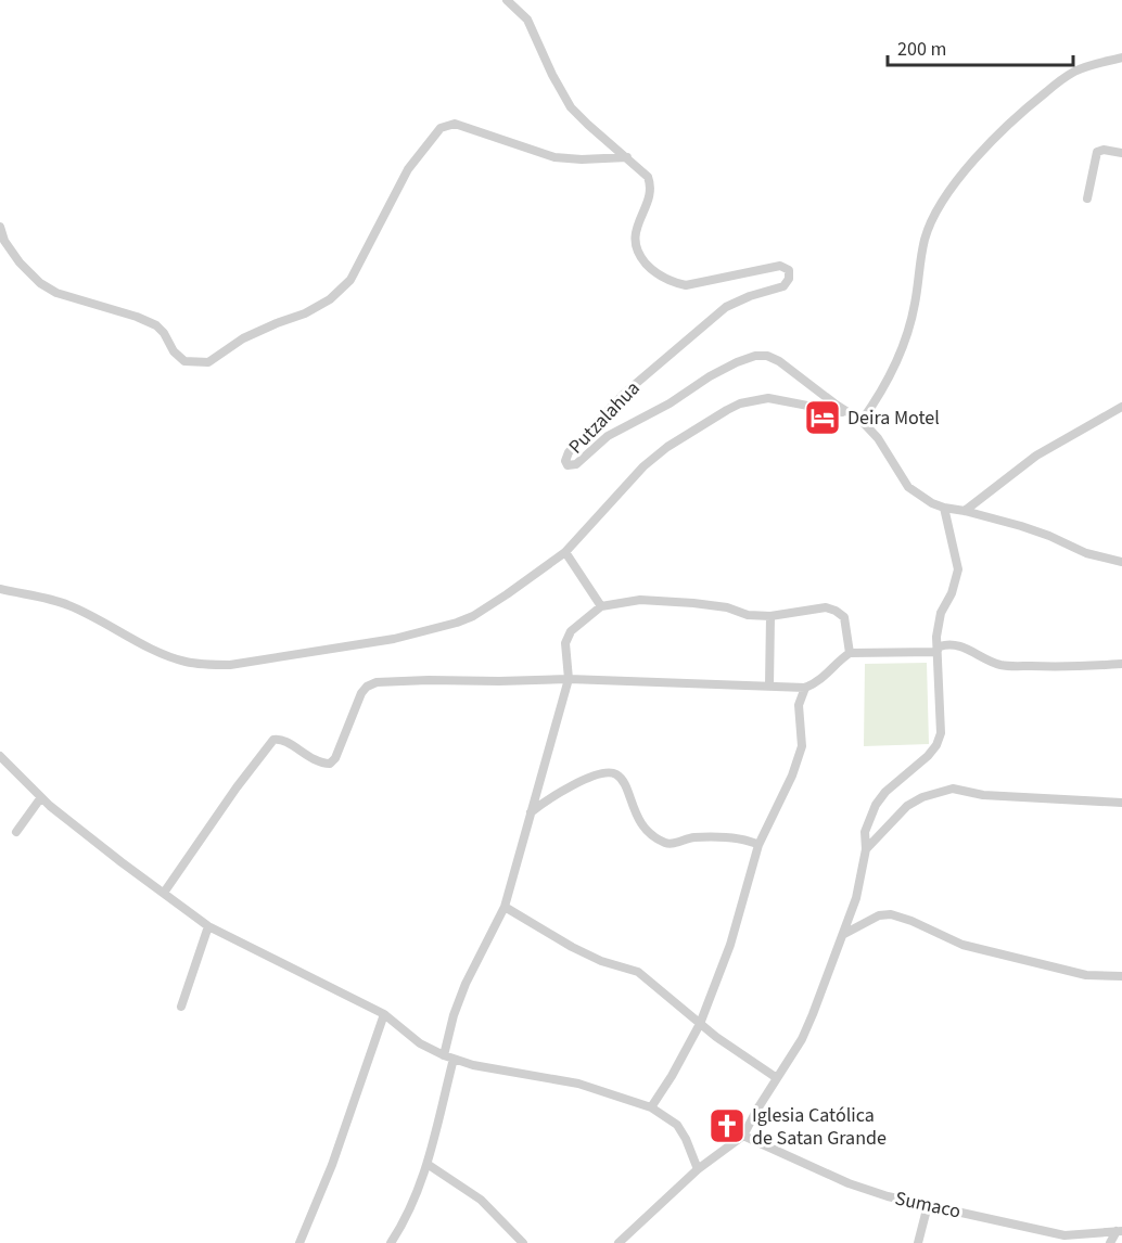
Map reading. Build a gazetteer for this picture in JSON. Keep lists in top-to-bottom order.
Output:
{
  "streets": {
    "street": ["Putzalahua", "Sumaco"]
  },
  "places": {
    "hotel": ["Deira Motel"],
    "church": ["Iglesia Católica de Satan Grande"]
  },
  "scale_bar": "200 m"
}
